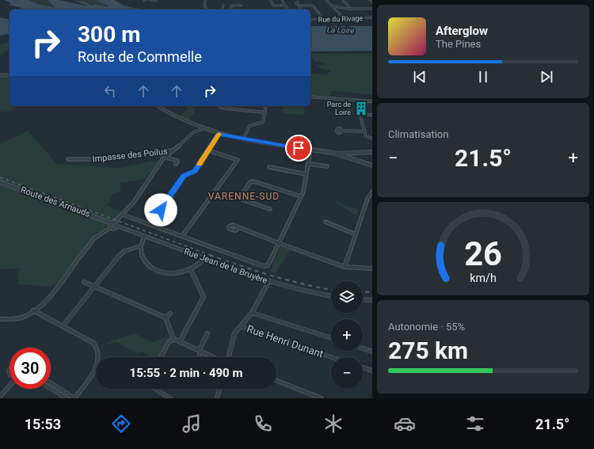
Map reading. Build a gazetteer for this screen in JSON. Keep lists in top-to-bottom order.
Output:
{
  "streets": {
    "street": [
      "Rue du Rivage",
      "Impasse des Poilus",
      "Route des Arnauds",
      "Rue Jean de la Bruyère",
      "Rue Henri Dunant"
    ]
  },
  "crossings": [
    ["Route des Arnauds", "Rue Jean de la Bruyère"]
  ],
  "districts": ["VARENNE-SUD"],
  "water": ["La Loire"],
  "places": {
    "building": ["Parc de Loire"]
  },
  "page": {
    "turn": ["300 m", "Route de Commelle"],
    "song": ["Afterglow", "The Pines"],
    "tile": [
      "Climatisation",
      ["Autonomie · 55%", "275 km"]
    ],
    "heat": ["−", "21.5°", "+"],
    "map_buttons": ["+", "−"],
    "limit": "30",
    "trip": "15:55 · 2 min · 490 m",
    "tabs": ["15:53", "21.5°"],
    "gauge": ["26", "km/h"]
  }
}
